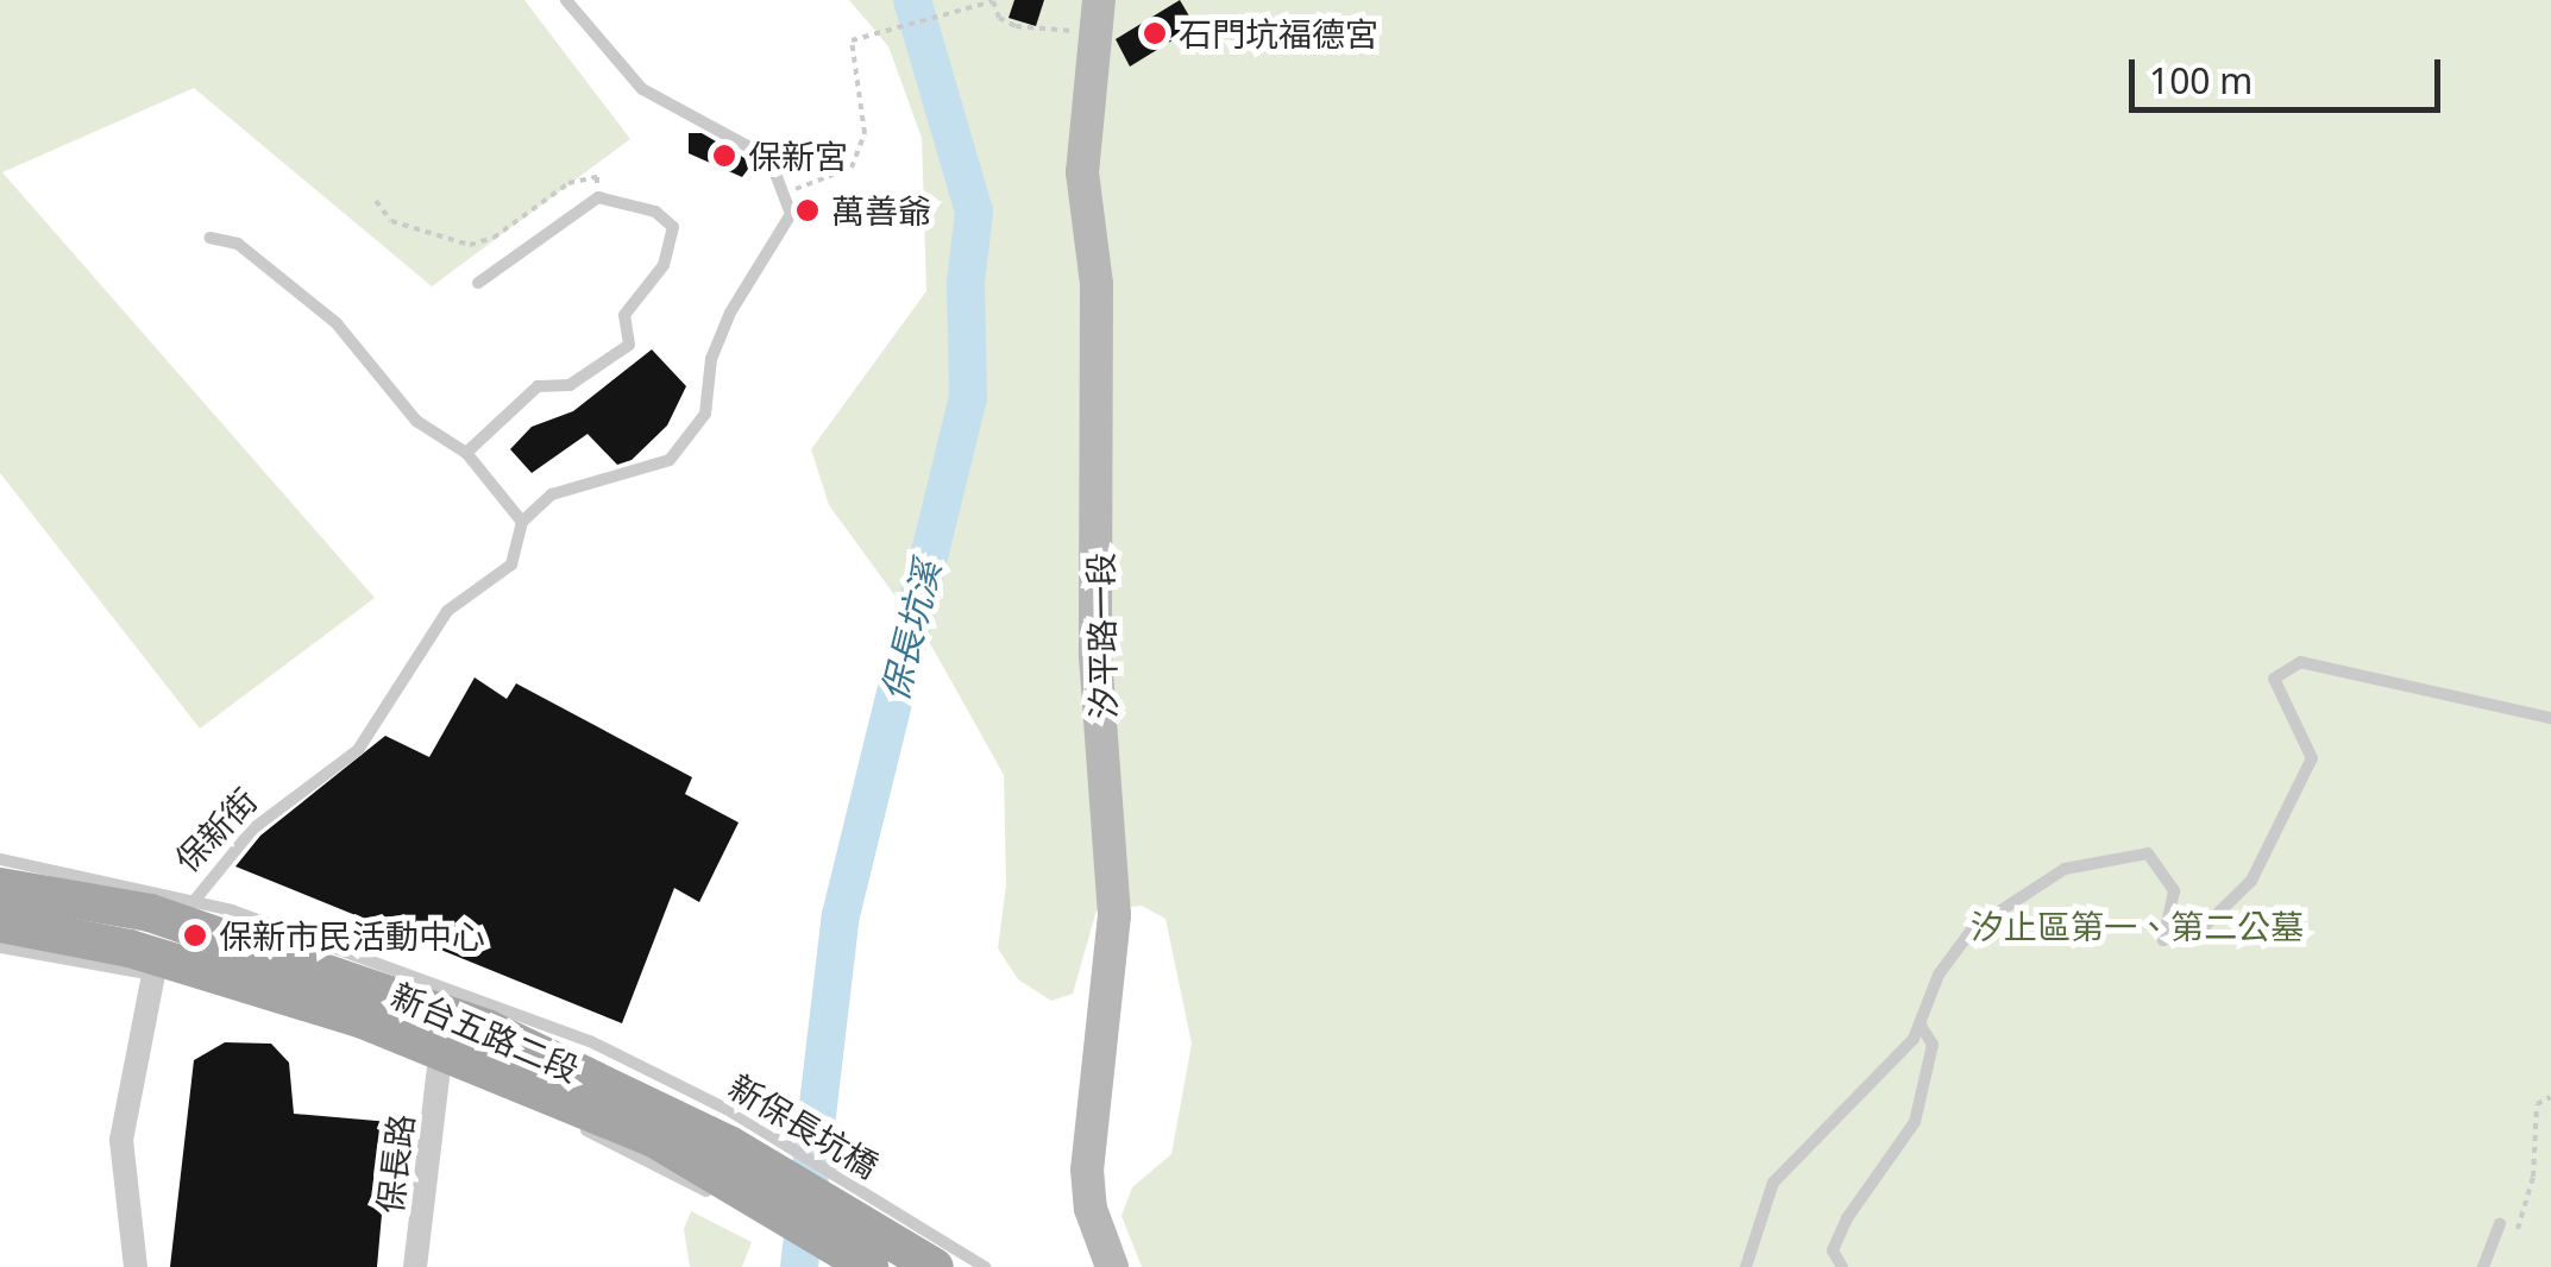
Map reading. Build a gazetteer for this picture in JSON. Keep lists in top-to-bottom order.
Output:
{
  "streets": {
    "main road": ["新台五路二段"],
    "street": ["汐平路一段", "保新街", "保長路"],
    "lane": ["新保長坑橋"]
  },
  "crossings": [
    ["保新街", "新保長坑橋"]
  ],
  "water": ["保長坑溪"],
  "parks": ["汐止區第一、第二公墓"],
  "places": [
    "石門坑福德宮",
    "保新宮",
    "萬善爺",
    "保新市民活動中心"
  ],
  "scale_bar": "100 m"
}
